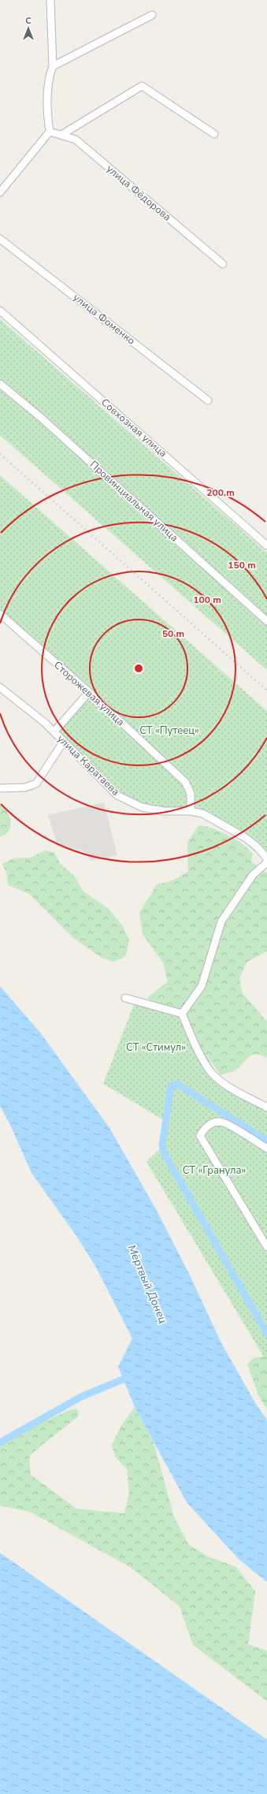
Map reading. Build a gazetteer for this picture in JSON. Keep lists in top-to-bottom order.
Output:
{
  "streets": {
    "street": [
      "улица Фёдорова",
      "улица Фоменко",
      "Совхозная улица",
      "Провинциальная улица",
      "Сторожевая улица",
      "улица Каратаева"
    ]
  },
  "crossings": [
    ["Сторожевая улица", "улица Каратаева"]
  ],
  "water": ["Мёртвый Донец"],
  "parks": ["СТ «Путеец»", "СТ «Стимул»", "СТ «Гранула»"],
  "north": "top",
  "rings": [
    "200 m",
    "150 m",
    "100 m",
    "50 m"
  ]
}
